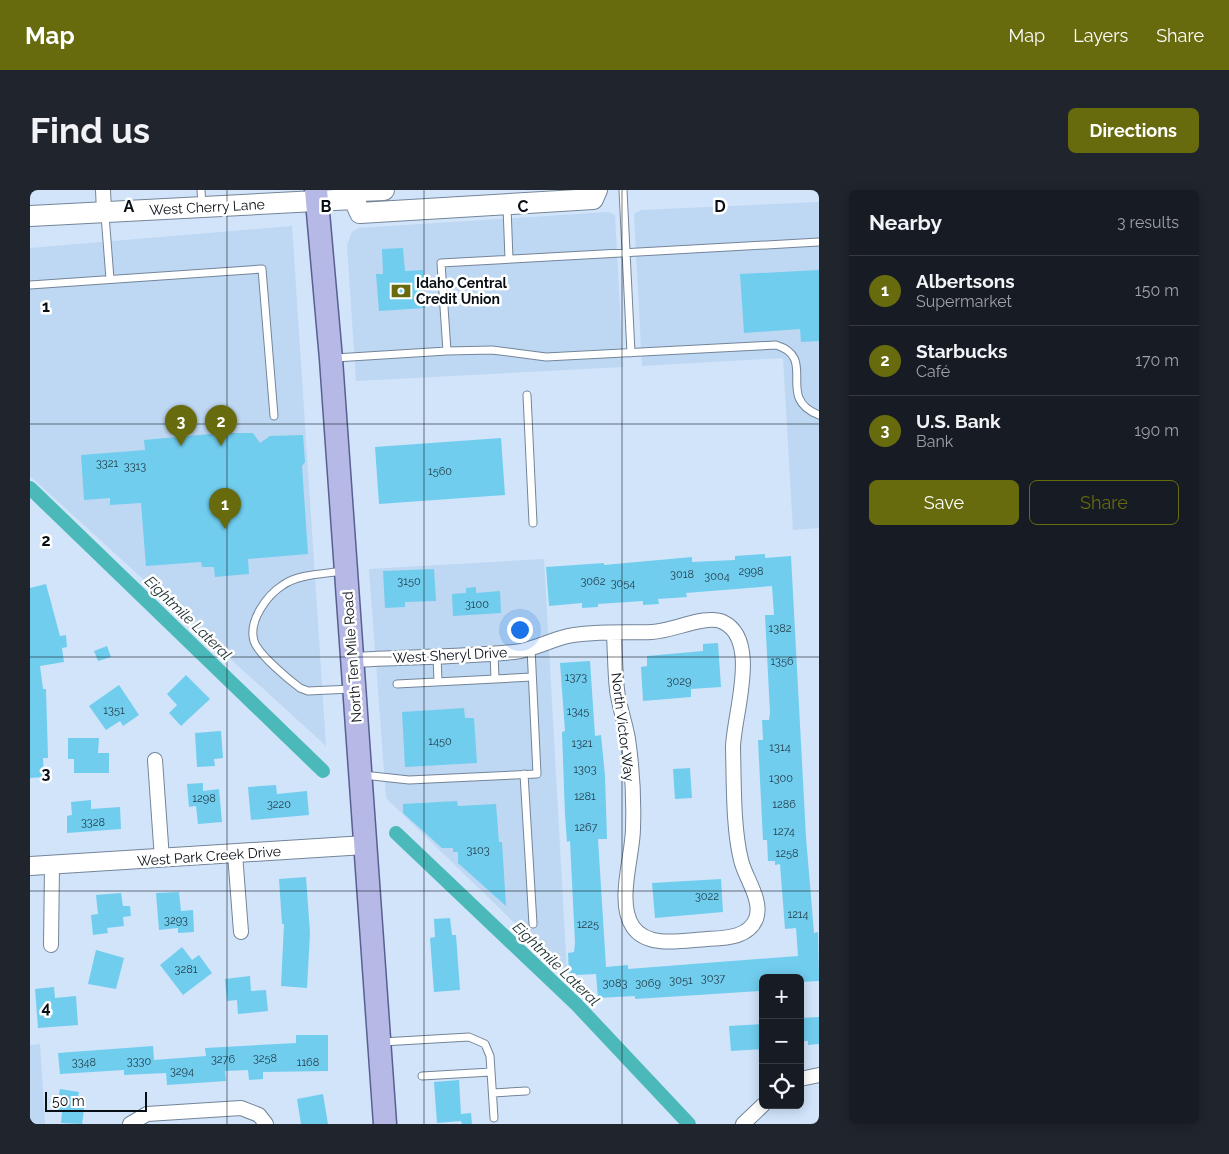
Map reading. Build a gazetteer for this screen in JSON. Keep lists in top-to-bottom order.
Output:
{
  "streets": {
    "main road": ["West Cherry Lane", "North Ten Mile Road"],
    "street": ["West Sheryl Drive", "North Victor Way", "West Park Creek Drive"]
  },
  "crossings": [
    ["West Cherry Lane", "North Ten Mile Road"],
    ["West Sheryl Drive", "North Ten Mile Road"],
    ["West Sheryl Drive", "North Victor Way"],
    ["North Ten Mile Road", "West Park Creek Drive"]
  ],
  "water": ["Eightmile Lateral"],
  "places": {
    "bank": ["Idaho Central Credit Union"]
  },
  "house_numbers": [
    "3321",
    "3313",
    "1560",
    "2998",
    "3018",
    "3004",
    "3150",
    "3062",
    "3054",
    "3100",
    "1382",
    "1356",
    "1373",
    "3029",
    "1351",
    "1345",
    "1450",
    "1321",
    "1314",
    "1303",
    "1300",
    "1281",
    "1298",
    "3220",
    "1286",
    "3328",
    "1267",
    "1274",
    "3103",
    "1258",
    "3022",
    "1214",
    "3293",
    "1225",
    "3281",
    "3037",
    "3051",
    "3083",
    "3069",
    "3258",
    "3276",
    "3330",
    "3348",
    "1168",
    "3294"
  ],
  "scale_bar": "50 m",
  "page": {
    "header": "Map",
    "nav": ["Map", "Layers", "Share"],
    "buttons": [
      "Directions",
      ["Save", "Share"]
    ],
    "title": "Find us",
    "heading": ["Nearby", "3 results"],
    "list": [
      {
        "mark": "1",
        "name": "Albertsons",
        "note": "Supermarket",
        "value": "150 m"
      },
      {
        "mark": "2",
        "name": "Starbucks",
        "note": "Café",
        "value": "170 m"
      },
      {
        "mark": "3",
        "name": "U.S. Bank",
        "note": "Bank",
        "value": "190 m"
      }
    ],
    "pins": ["2", "3", "1"],
    "map_buttons": ["+", "−"],
    "scale": "50 m"
  },
  "grid": {
    "columns": [
      "A",
      "B",
      "C",
      "D"
    ],
    "rows": [
      "1",
      "2",
      "3",
      "4"
    ]
  }
}
